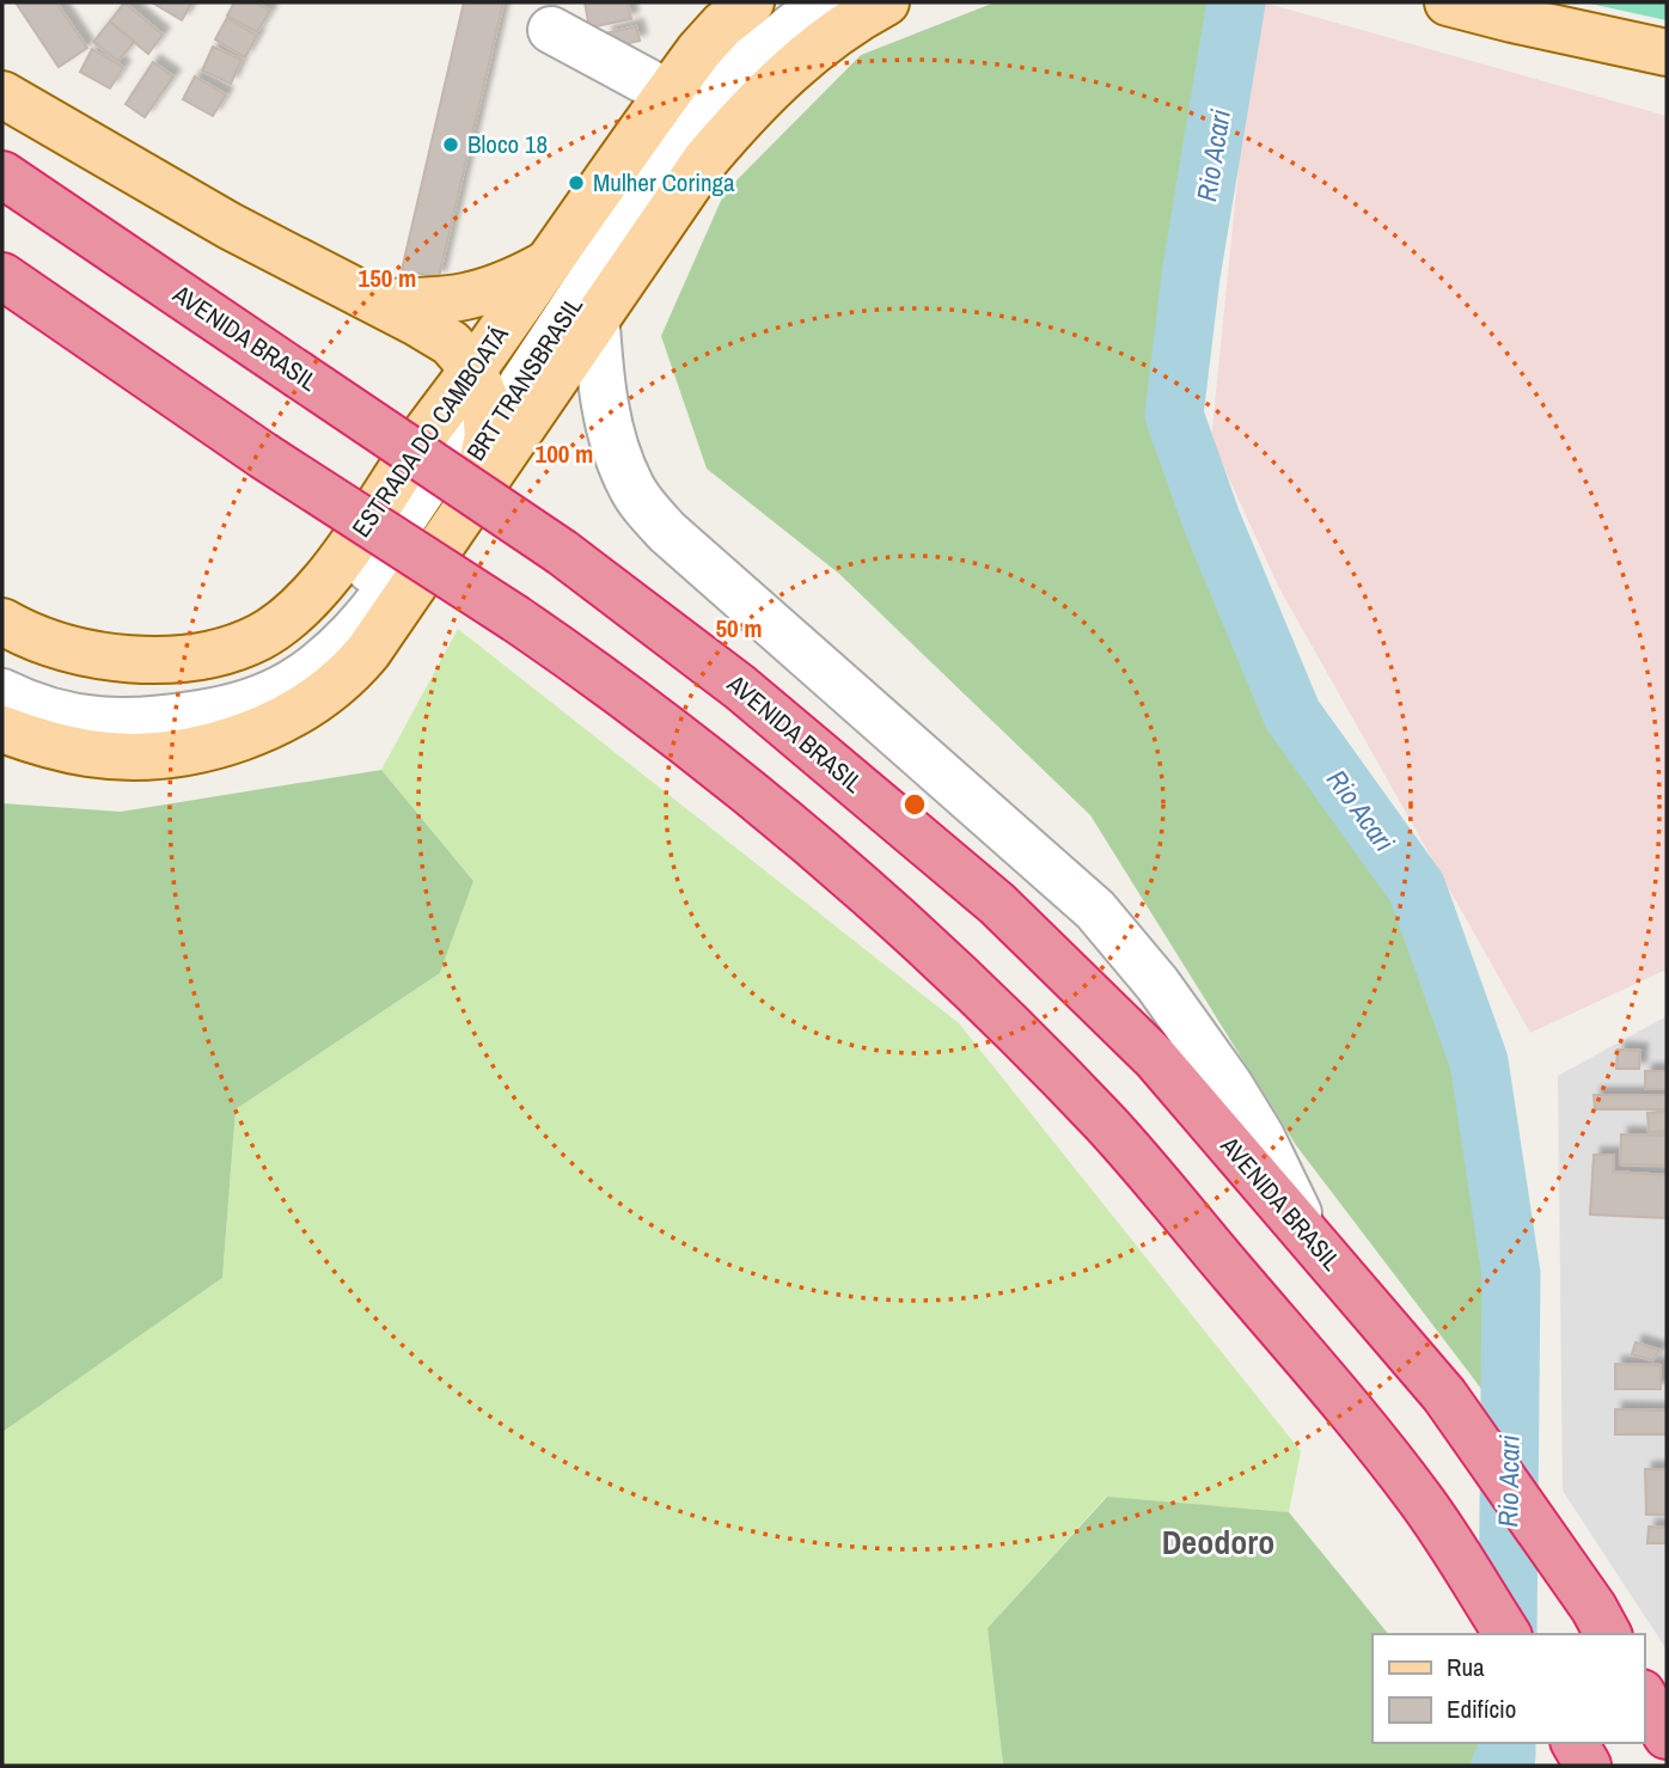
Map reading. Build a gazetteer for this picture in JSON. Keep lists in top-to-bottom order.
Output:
{
  "streets": {
    "highway": ["AVENIDA BRASIL"],
    "main road": ["ESTRADA DO CAMBOATÁ"],
    "lane": ["BRT TRANSBRASIL"]
  },
  "crossings": [
    ["BRT TRANSBRASIL", "ESTRADA DO CAMBOATÁ"]
  ],
  "districts": ["Deodoro"],
  "water": ["Rio Acari"],
  "places": ["Bloco 18", "Mulher Coringa"],
  "legend": ["Rua", "Edifício"],
  "rings": ["150 m", "100 m", "50 m"]
}
